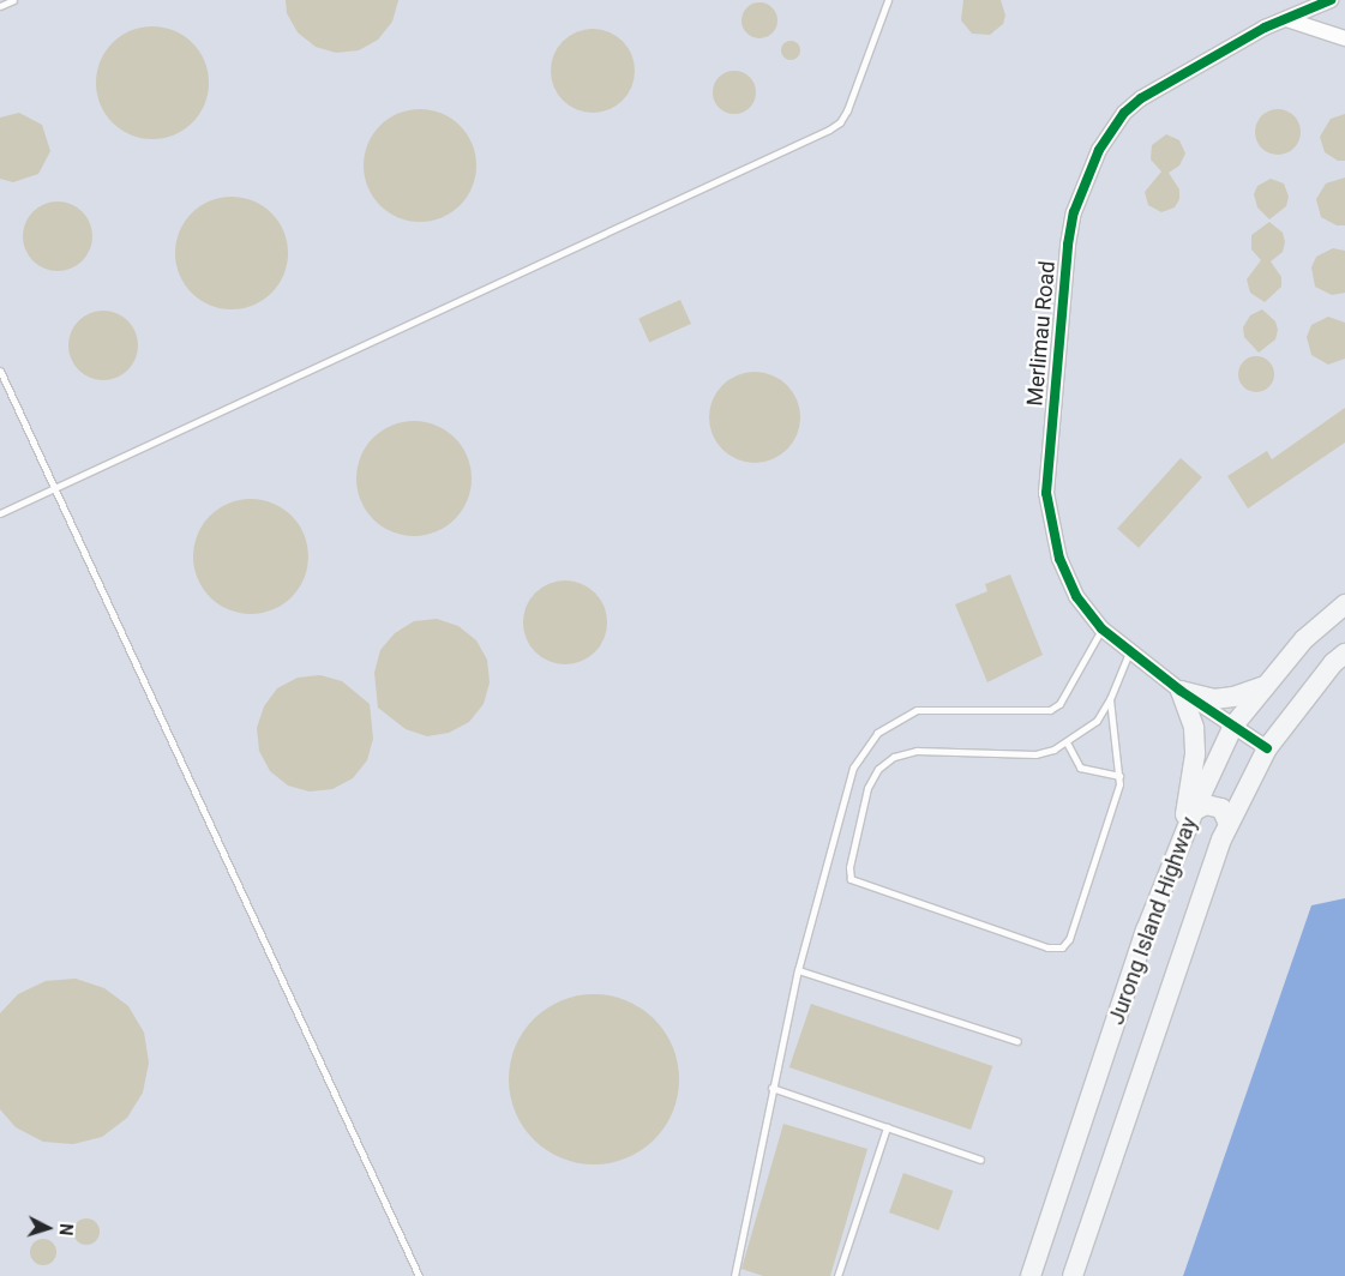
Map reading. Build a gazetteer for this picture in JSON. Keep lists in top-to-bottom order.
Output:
{
  "streets": {
    "main road": ["Jurong Island Highway"],
    "street": ["Merlimau Road"]
  },
  "crossings": [
    ["Merlimau Road", "Jurong Island Highway"]
  ],
  "north": "right"
}
